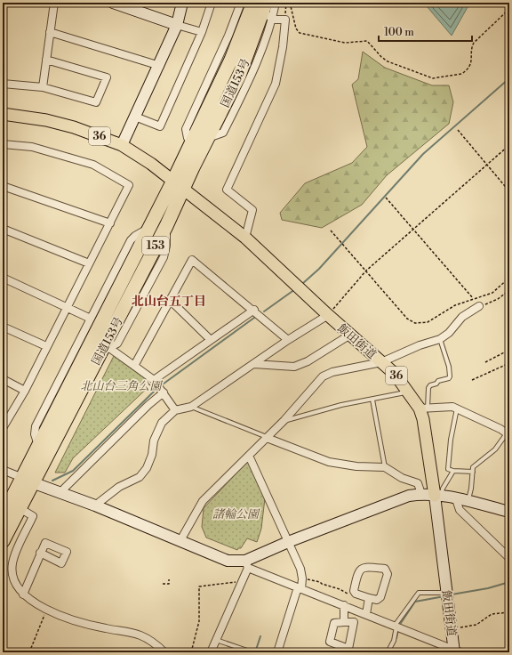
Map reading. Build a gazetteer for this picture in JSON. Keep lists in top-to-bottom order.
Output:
{
  "streets": {
    "highway": ["国道153号", "153"],
    "main road": ["36", "飯田街道"]
  },
  "crossings": [
    ["国道153号", "36"],
    ["国道153号", "飯田街道"],
    ["36", "飯田街道"]
  ],
  "districts": ["北山台五丁目"],
  "parks": ["北山台三角公園", "諸輪公園"],
  "scale_bar": "100 m"
}
